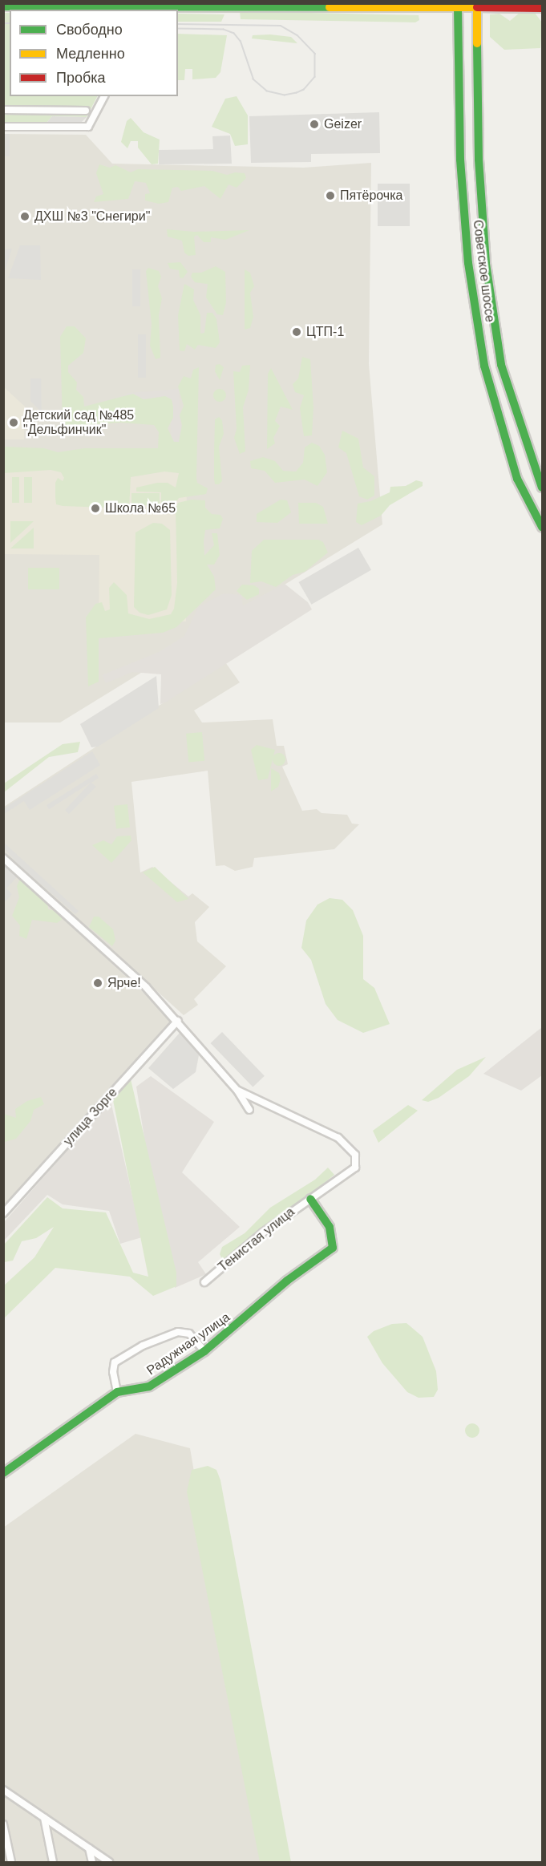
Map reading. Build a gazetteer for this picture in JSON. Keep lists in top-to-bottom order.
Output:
{
  "streets": {
    "main road": ["Советское шоссе", "Радужная улица"],
    "street": ["улица Зорге", "Тенистая улица"]
  },
  "crossings": [
    ["Тенистая улица", "Радужная улица"]
  ],
  "places": [
    "Geizer",
    "Пятёрочка",
    "ДХШ №3 \"Снегири\"",
    "ЦТП-1",
    "Детский сад №485 \"Дельфинчик\"",
    "Школа №65",
    "Ярче!"
  ],
  "legend": ["Свободно", "Медленно", "Пробка"]
}
